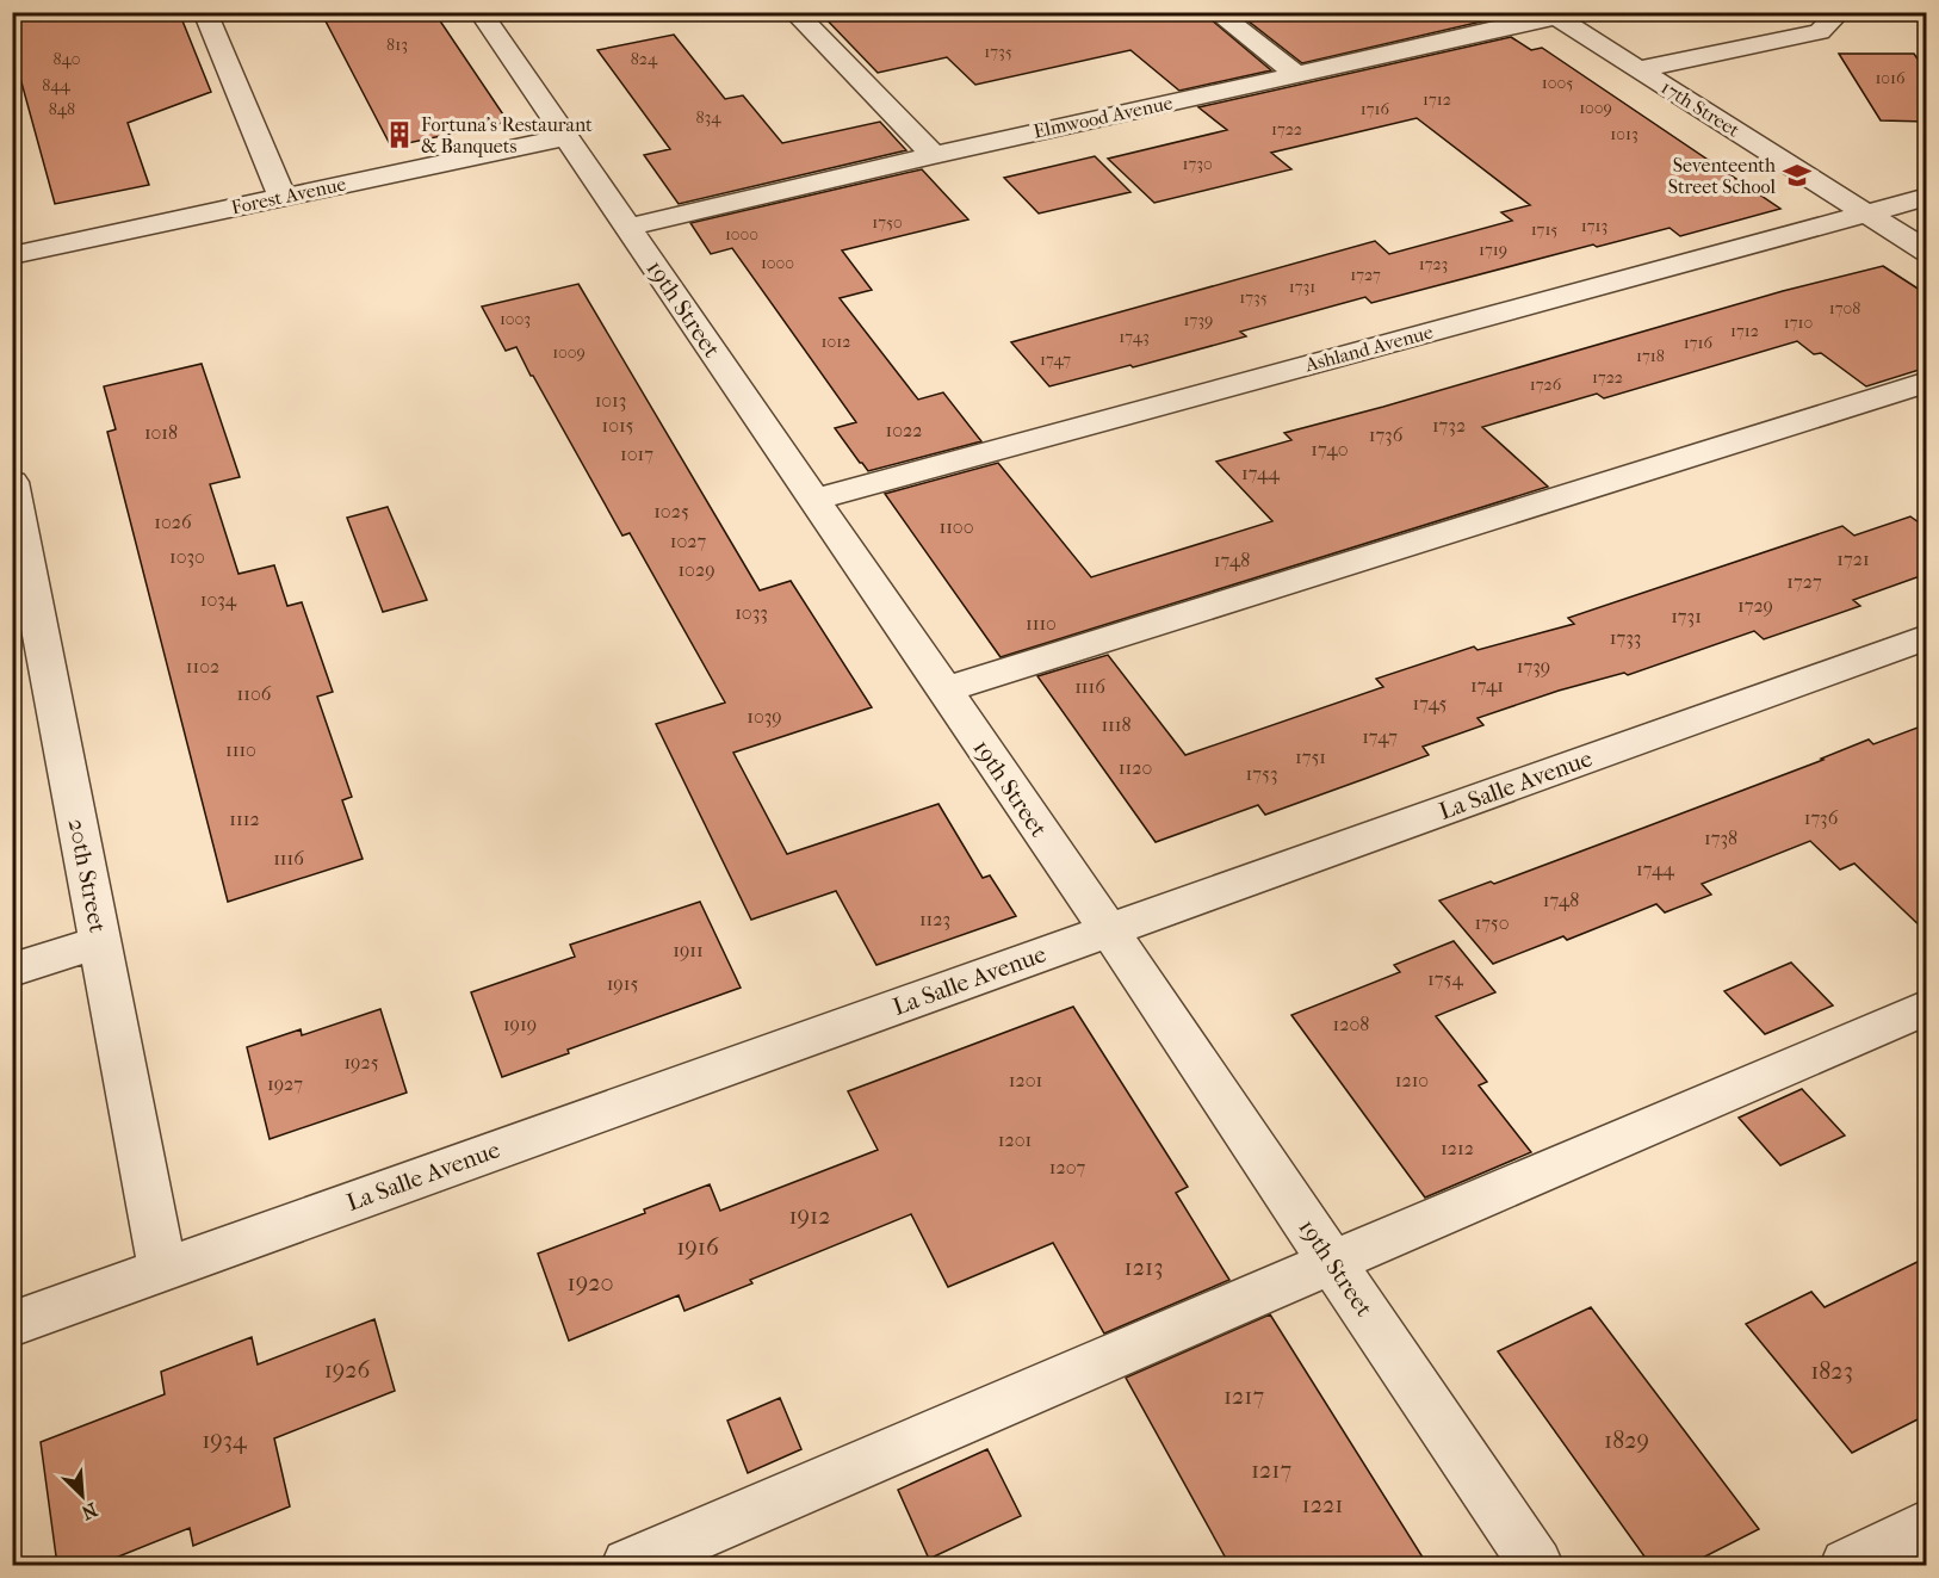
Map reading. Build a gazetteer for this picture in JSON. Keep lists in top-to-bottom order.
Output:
{
  "streets": {
    "street": [
      "17th Street",
      "Elmwood Avenue",
      "Forest Avenue",
      "19th Street",
      "Ashland Avenue",
      "La Salle Avenue",
      "20th Street"
    ]
  },
  "crossings": [
    ["17th Street", "Elmwood Avenue"],
    ["17th Street", "Ashland Avenue"],
    ["Elmwood Avenue", "19th Street"],
    ["Forest Avenue", "19th Street"],
    ["19th Street", "Ashland Avenue"],
    ["19th Street", "La Salle Avenue"],
    ["La Salle Avenue", "20th Street"]
  ],
  "places": {
    "building": ["Fortuna's Restaurant & Banquets"],
    "school or university": ["Seventeenth Street School"]
  },
  "house_numbers": [
    "813",
    "1735",
    "840",
    "824",
    "1016",
    "1005",
    "844",
    "1712",
    "1009",
    "848",
    "1716",
    "834",
    "1722",
    "1013",
    "1730",
    "1750",
    "1713",
    "1715",
    "1000",
    "1719",
    "1000",
    "1723",
    "1727",
    "1731",
    "1735",
    "1708",
    "1003",
    "1739",
    "1710",
    "1712",
    "1743",
    "1012",
    "1716",
    "1009",
    "1718",
    "1747",
    "1722",
    "1726",
    "1013",
    "1015",
    "1732",
    "1022",
    "1018",
    "1736",
    "1740",
    "1017",
    "1744",
    "1025",
    "1026",
    "1100",
    "1027",
    "1030",
    "1721",
    "1748",
    "1029",
    "1727",
    "1034",
    "1729",
    "1033",
    "1731",
    "1110",
    "1733",
    "1102",
    "1739",
    "1741",
    "1116",
    "1106",
    "1745",
    "1039",
    "1118",
    "1747",
    "1110",
    "1751",
    "1120",
    "1753",
    "1736",
    "1112",
    "1738",
    "1116",
    "1744",
    "1748",
    "1123",
    "1750",
    "1911",
    "1754",
    "1915",
    "1919",
    "1208",
    "1925",
    "1201",
    "1210",
    "1927",
    "1201",
    "1212",
    "1207",
    "1912",
    "1916",
    "1213",
    "1920",
    "1926",
    "1823",
    "1217",
    "1934",
    "1829",
    "1217",
    "1221"
  ],
  "north": "bottom right"
}
